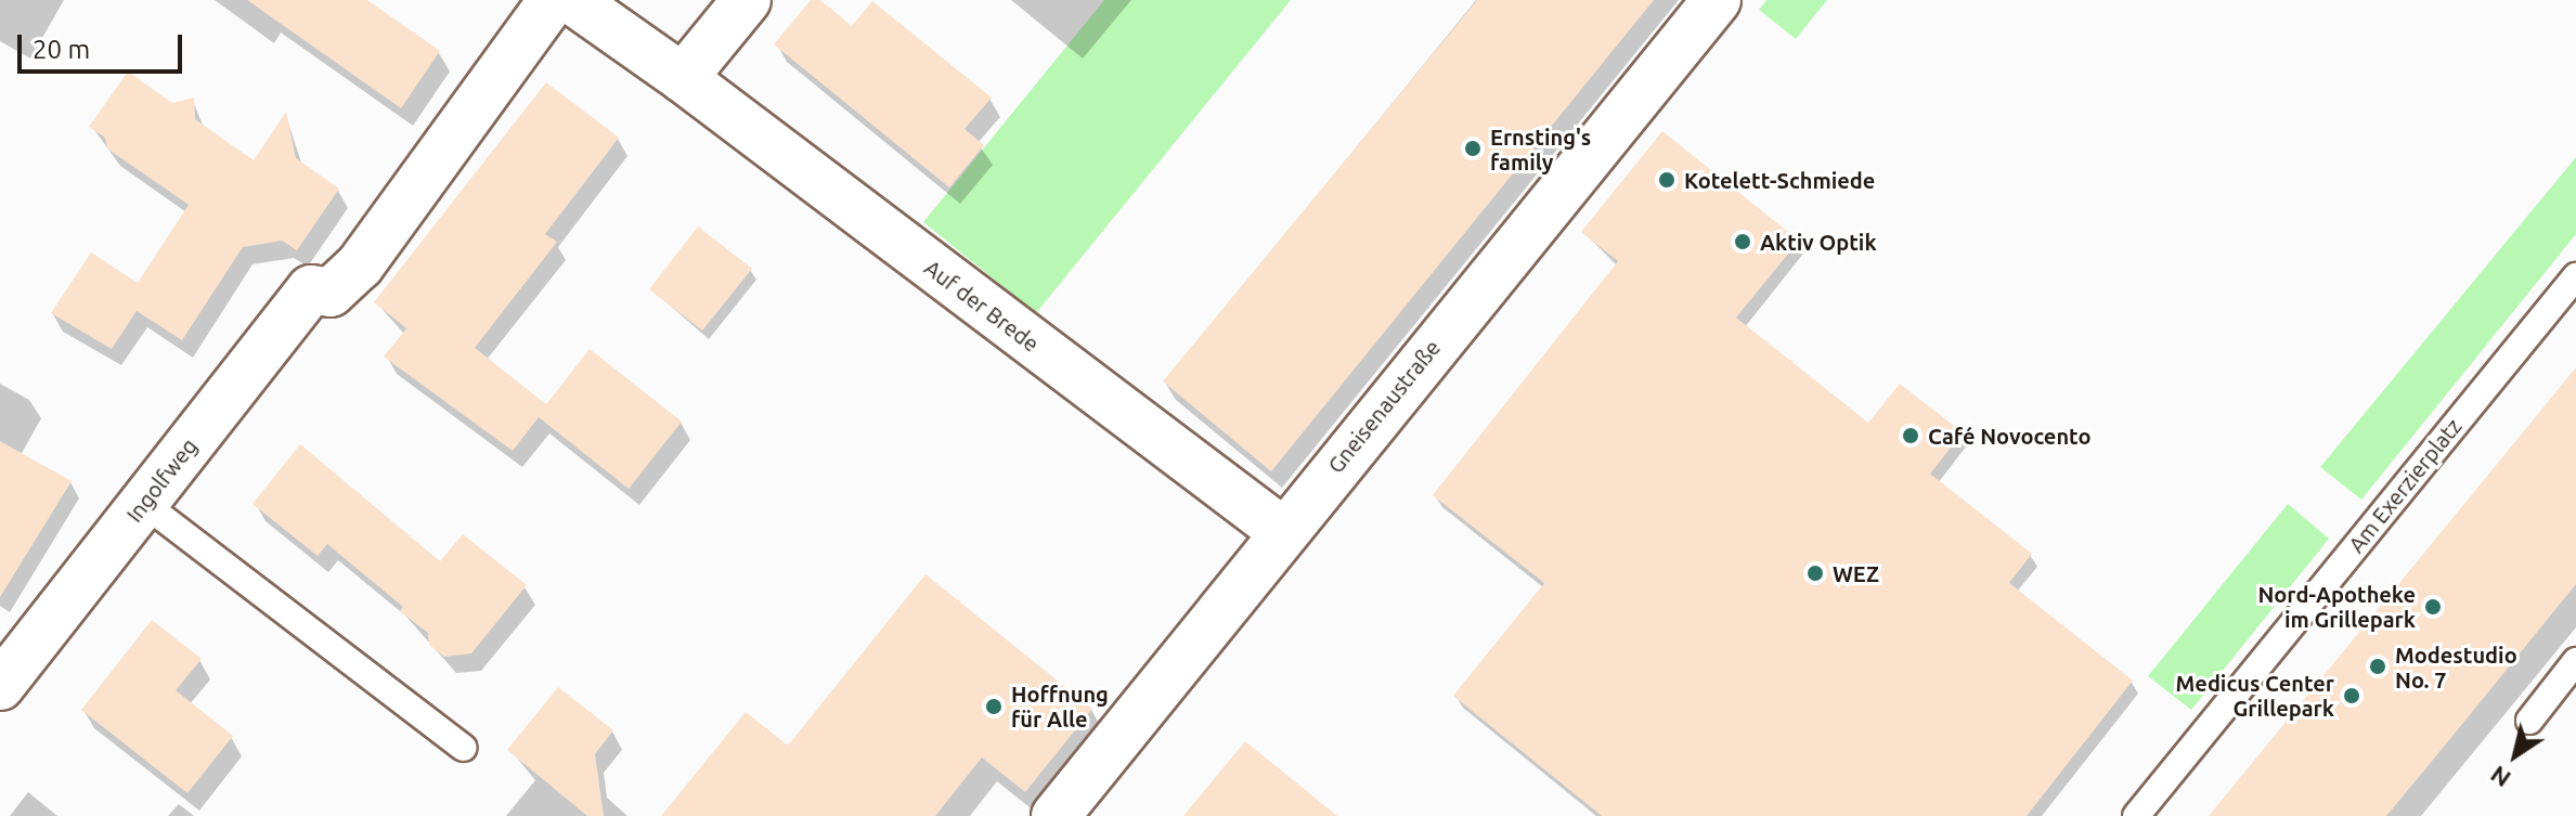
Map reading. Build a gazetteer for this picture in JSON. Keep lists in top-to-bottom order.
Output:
{
  "streets": {
    "street": ["Auf der Brede", "Gneisenaustraße", "Ingolfweg"],
    "lane": ["Am Exerzierplatz"]
  },
  "crossings": [
    ["Auf der Brede", "Gneisenaustraße"]
  ],
  "places": [
    "Ernsting's family",
    "Kotelett-Schmiede",
    "Aktiv Optik",
    "Café Novocento",
    "WEZ",
    "Nord-Apotheke im Grillepark",
    "Modestudio No. 7",
    "Medicus Center Grillepark",
    "Hoffnung für Alle"
  ],
  "scale_bar": "20 m",
  "north": "bottom left"
}
